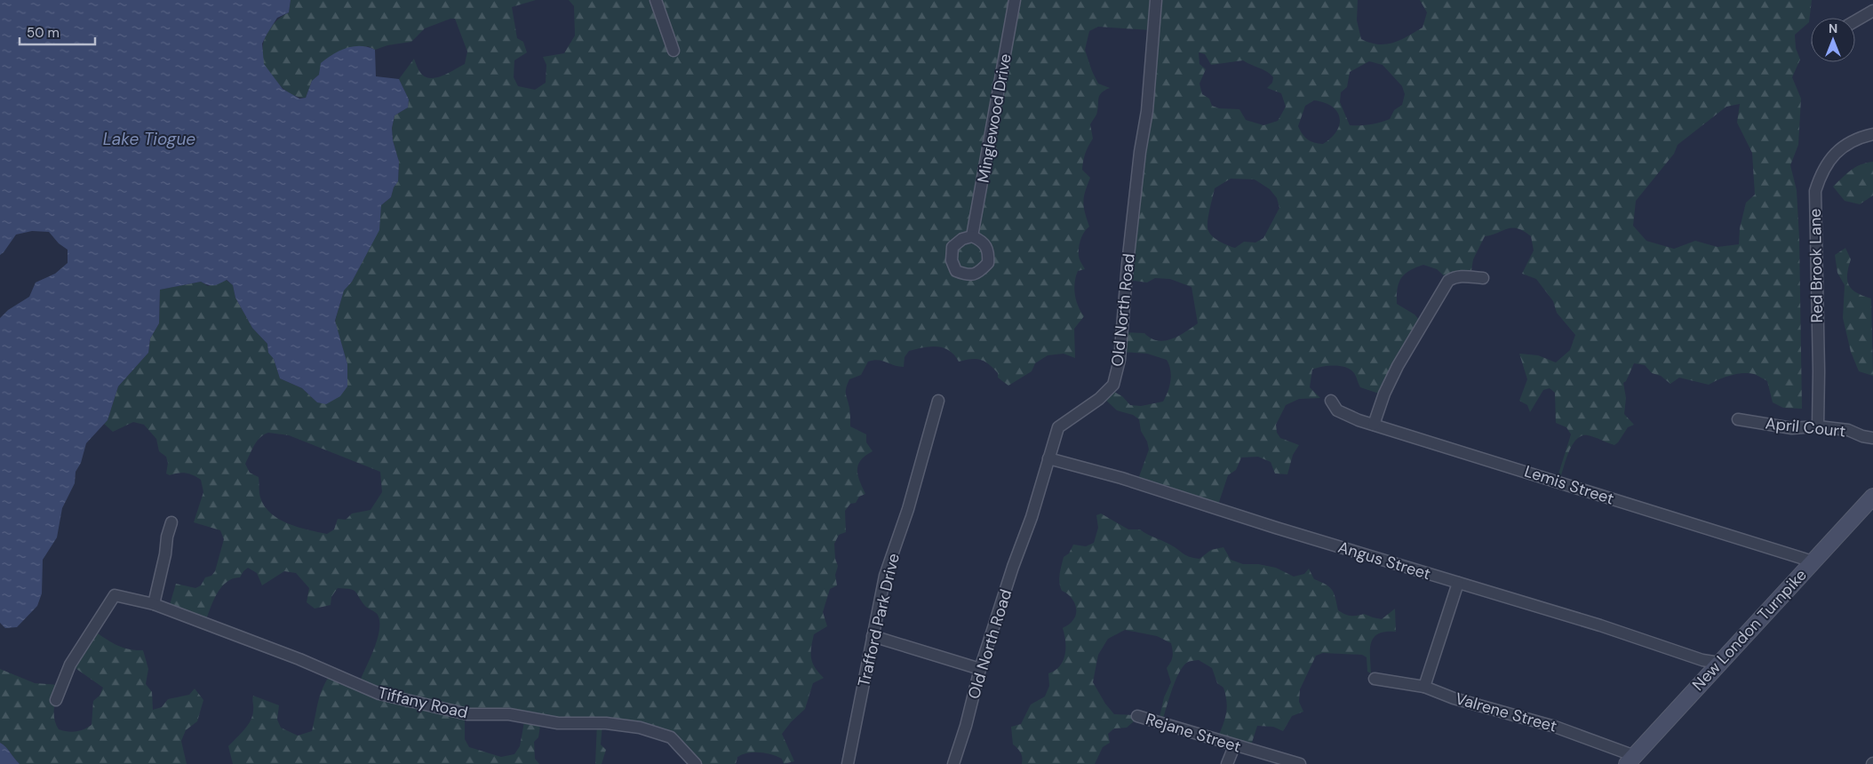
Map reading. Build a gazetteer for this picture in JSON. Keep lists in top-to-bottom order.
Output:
{
  "streets": {
    "main road": ["New London Turnpike"],
    "street": [
      "Minglewood Drive",
      "Red Brook Lane",
      "Old North Road",
      "April Court",
      "Lemis Street",
      "Angus Street",
      "Trafford Park Drive",
      "Tiffany Road",
      "Valrene Street",
      "Rejane Street"
    ]
  },
  "crossings": [
    ["Red Brook Lane", "April Court"],
    ["Old North Road", "Angus Street"],
    ["Lemis Street", "New London Turnpike"],
    ["Angus Street", "New London Turnpike"],
    ["New London Turnpike", "Valrene Street"]
  ],
  "water": ["Lake Tiogue"],
  "scale_bar": "50 m",
  "north": "top"
}
